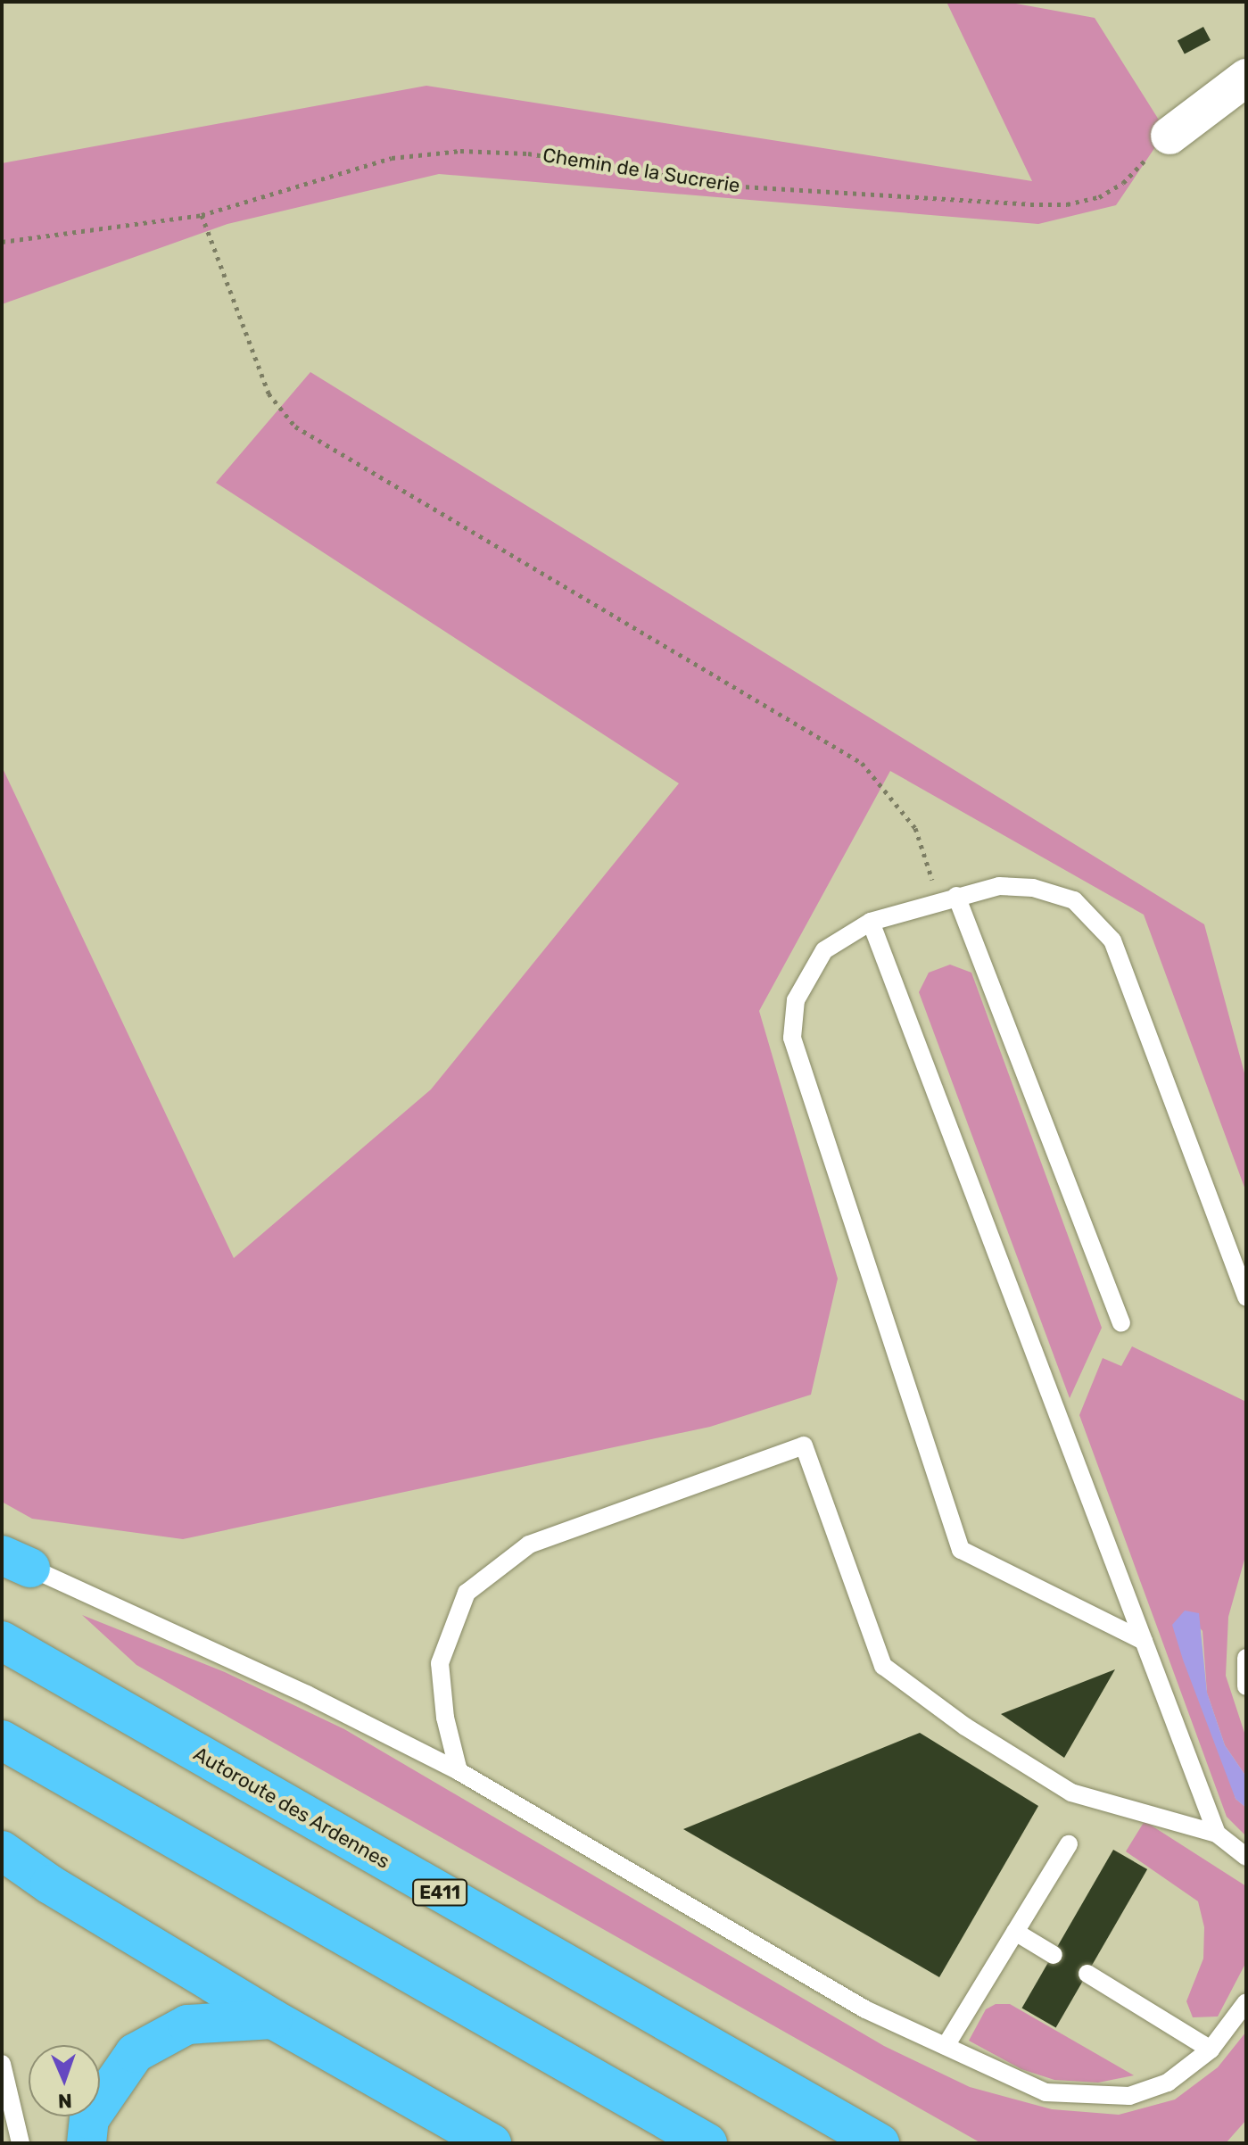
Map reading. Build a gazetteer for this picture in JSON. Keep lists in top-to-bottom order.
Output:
{
  "streets": {
    "highway": ["Autoroute des Ardennes", "E411"],
    "path": ["Chemin de la Sucrerie"]
  },
  "north": "bottom"
}
